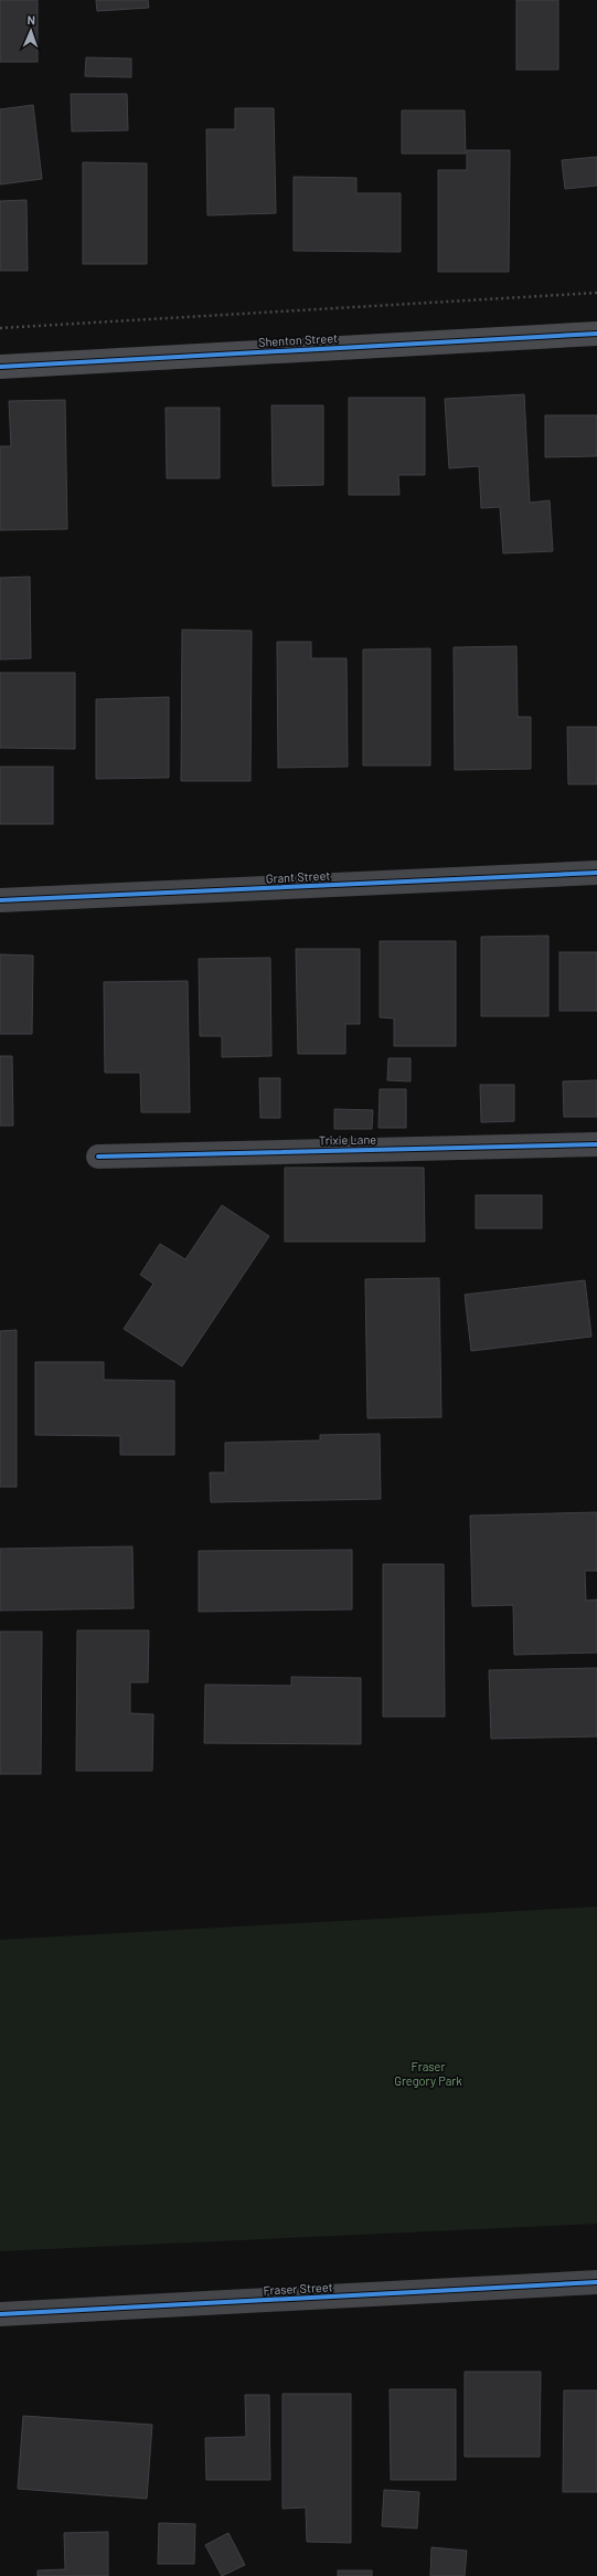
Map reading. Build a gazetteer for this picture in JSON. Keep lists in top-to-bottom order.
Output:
{
  "streets": {
    "main road": ["Shenton Street"],
    "street": ["Grant Street", "Trixie Lane", "Fraser Street"]
  },
  "parks": ["Fraser Gregory Park"],
  "north": "top"
}
